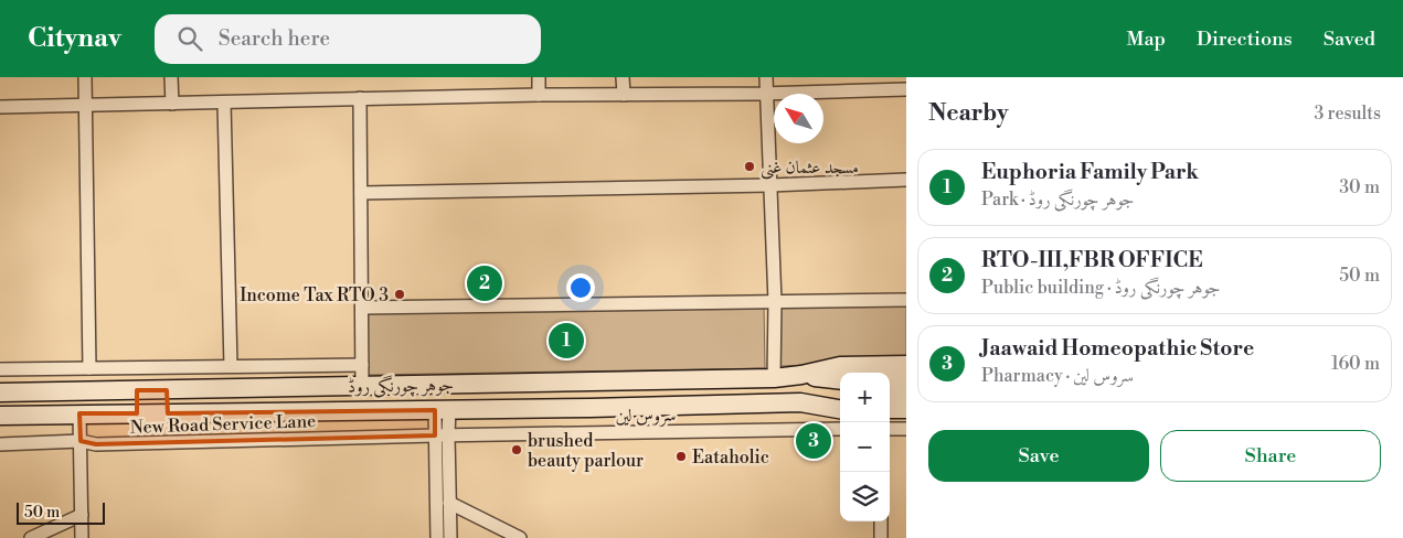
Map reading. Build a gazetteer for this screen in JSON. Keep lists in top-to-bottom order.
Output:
{
  "streets": {
    "main road": ["جوہر چورنگی روڈ"],
    "street": ["سروس لین", "New Road Service Lane"]
  },
  "crossings": [
    ["سروس لین", "New Road Service Lane"]
  ],
  "places": [
    "مسجد عثمان غنی",
    "Income Tax RTO 3",
    "brushed beauty parlour",
    "Eataholic"
  ],
  "scale_bar": "50 m",
  "north": "top left",
  "page": {
    "header": "Citynav",
    "search": "Search here",
    "nav": ["Map", "Directions", "Saved"],
    "heading": ["Nearby", "3 results"],
    "list": [
      {
        "mark": "1",
        "name": "Euphoria Family Park",
        "note": "Park · جوہر چورنگی روڈ",
        "value": "30 m"
      },
      {
        "mark": "2",
        "name": "RTO-III,FBR OFFICE",
        "note": "Public building · جوہر چورنگی روڈ",
        "value": "50 m"
      },
      {
        "mark": "3",
        "name": "Jaawaid Homeopathic Store",
        "note": "Pharmacy · سروس لین",
        "value": "160 m"
      }
    ],
    "pins": ["2", "1", "3"],
    "map_buttons": ["+", "−"],
    "buttons": ["Save", "Share"],
    "scale": "50 m"
  }
}
